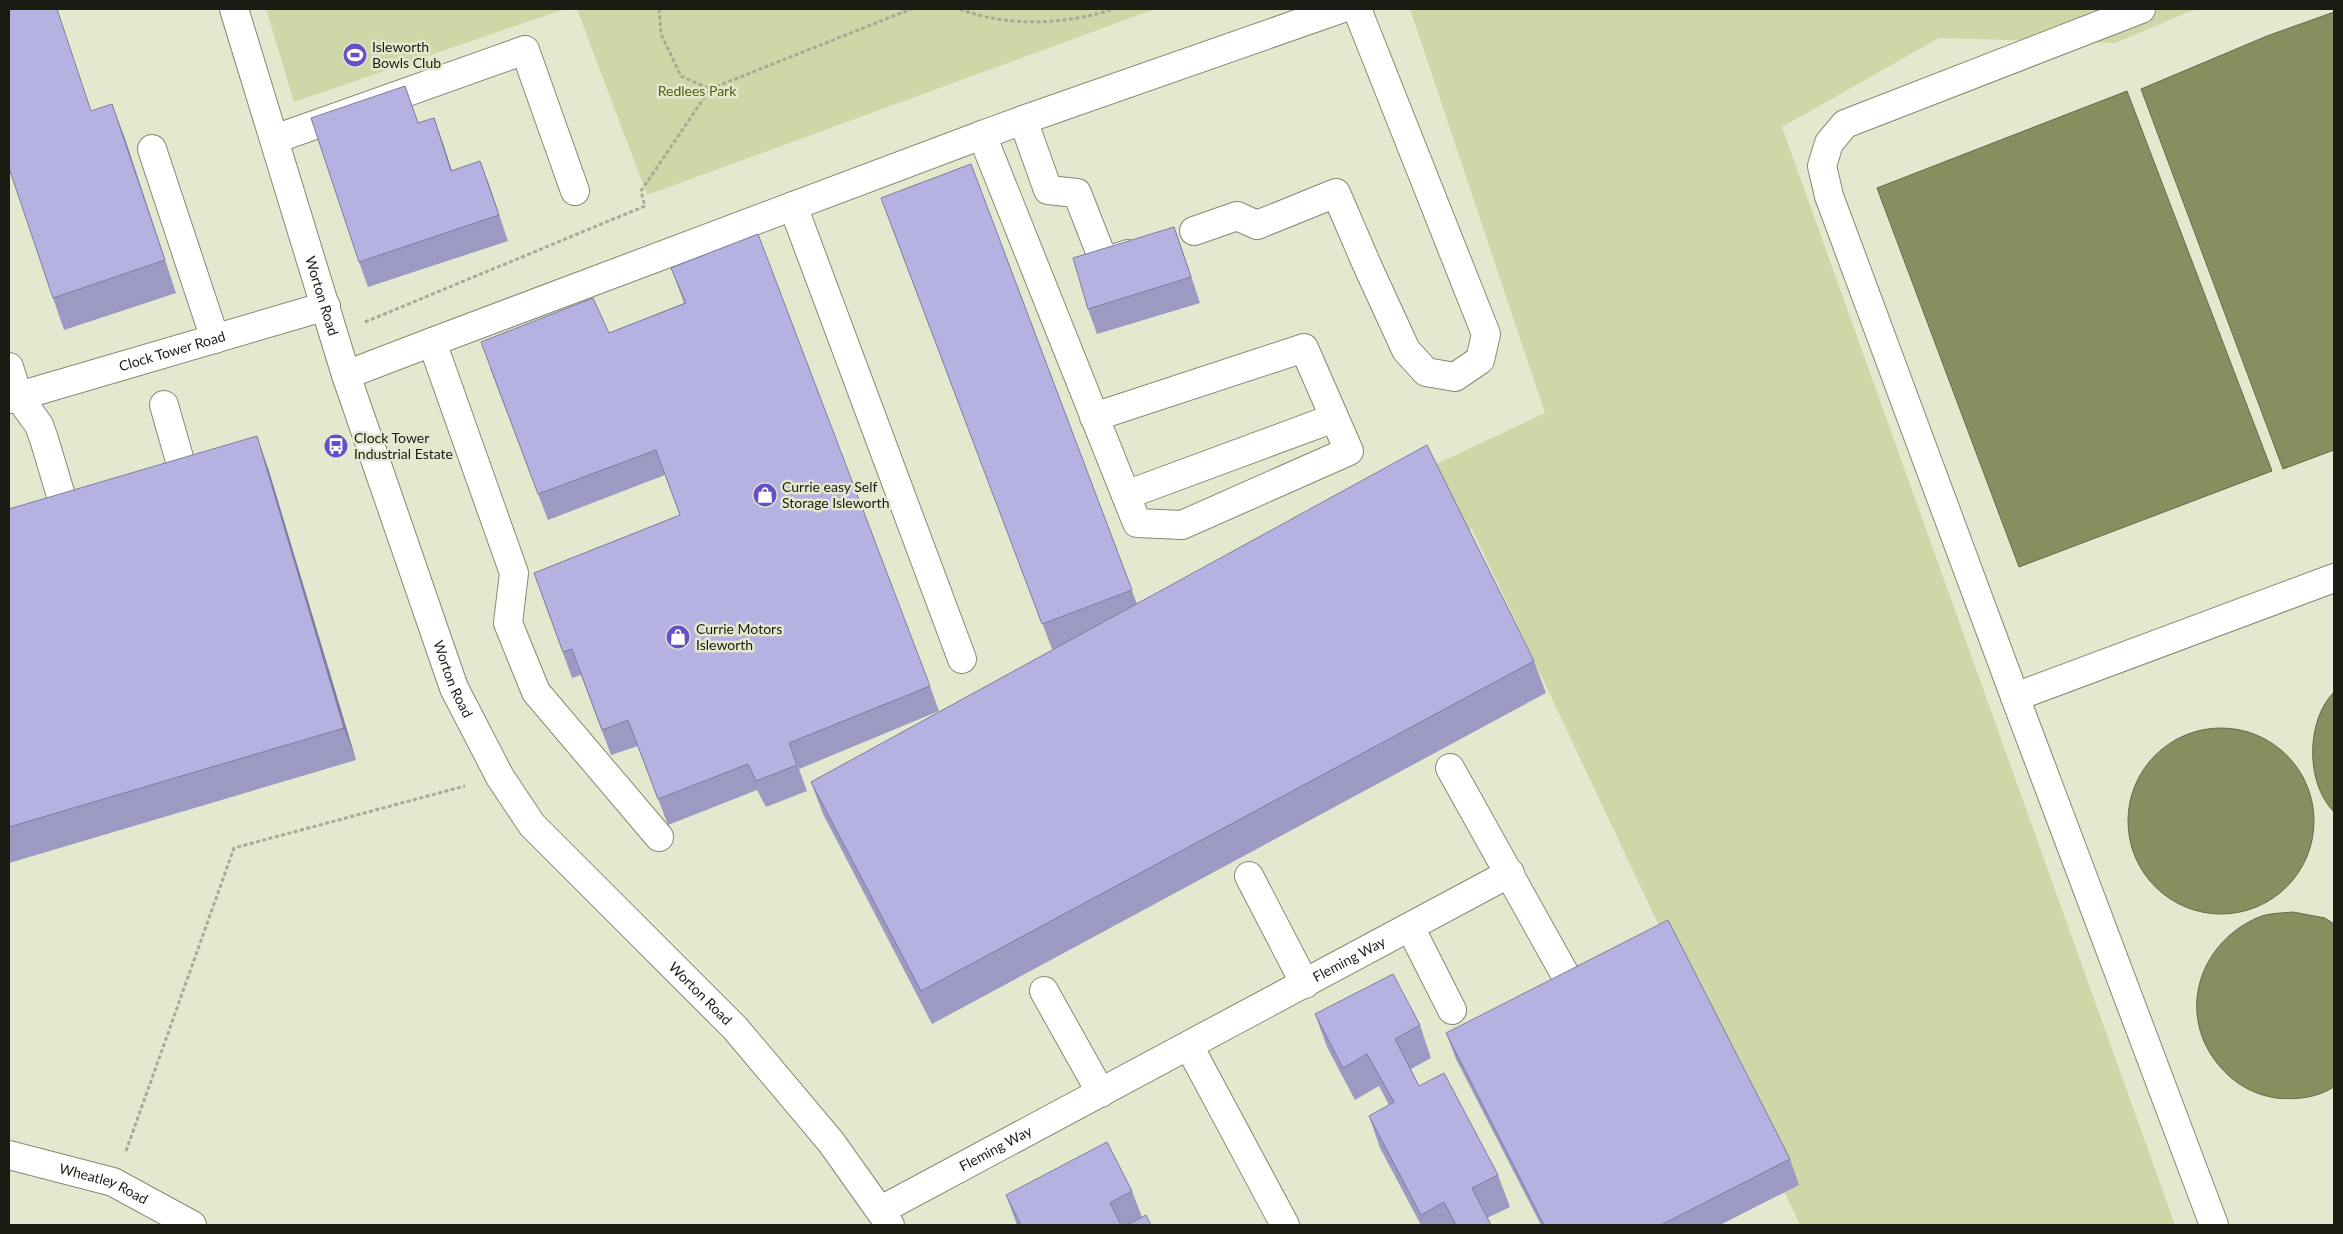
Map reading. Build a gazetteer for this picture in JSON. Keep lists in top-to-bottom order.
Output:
{
  "streets": {
    "street": [
      "Worton Road",
      "Clock Tower Road",
      "Fleming Way",
      "Wheatley Road"
    ]
  },
  "crossings": [
    ["Worton Road", "Clock Tower Road"],
    ["Worton Road", "Fleming Way"]
  ],
  "parks": ["Redlees Park"],
  "places": {
    "sports": ["Isleworth Bowls Club"],
    "bus stop": ["Clock Tower Industrial Estate"],
    "shop": ["Currie easy Self Storage Isleworth", "Currie Motors Isleworth"]
  }
}
